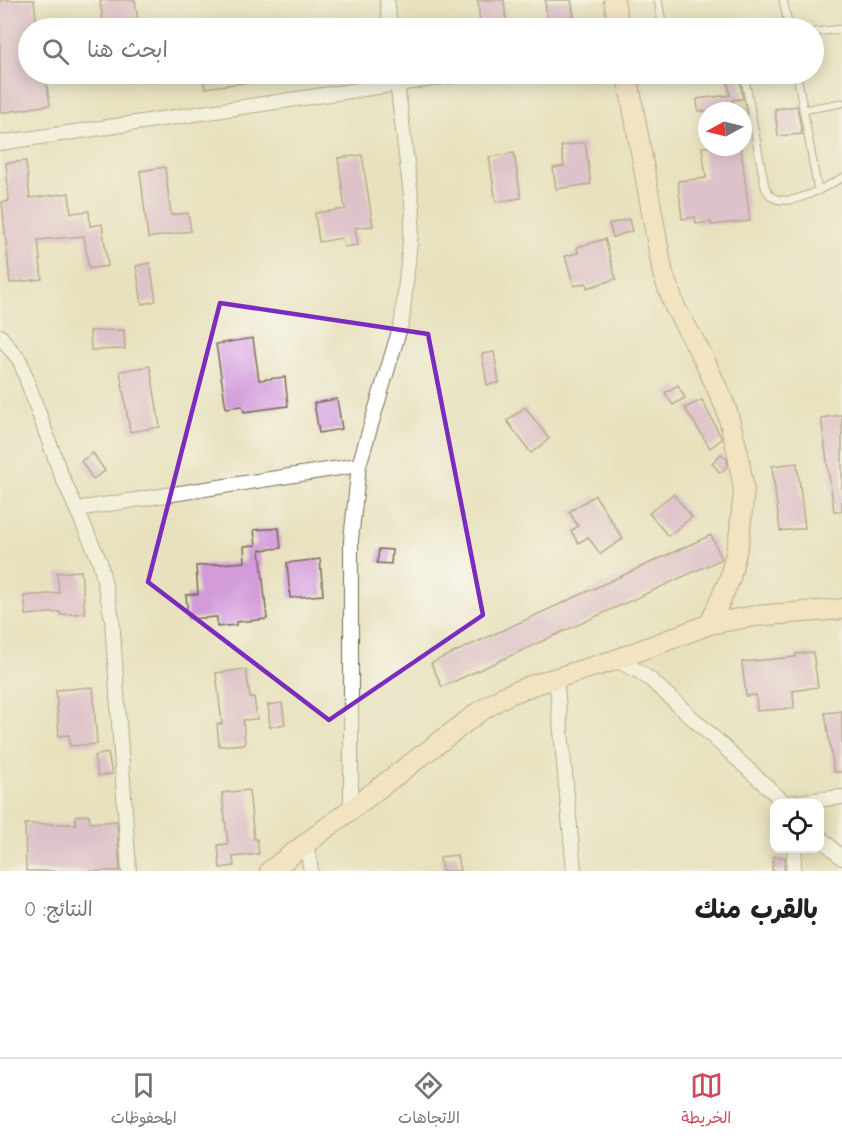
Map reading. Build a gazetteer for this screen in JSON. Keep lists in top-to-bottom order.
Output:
{
  "north": "left",
  "page": {
    "search": "ابحث هنا",
    "heading": ["بالقرب منك", "النتائج: 0"],
    "nav": ["الخريطة", "الاتجاهات", "المحفوظات"]
  }
}
